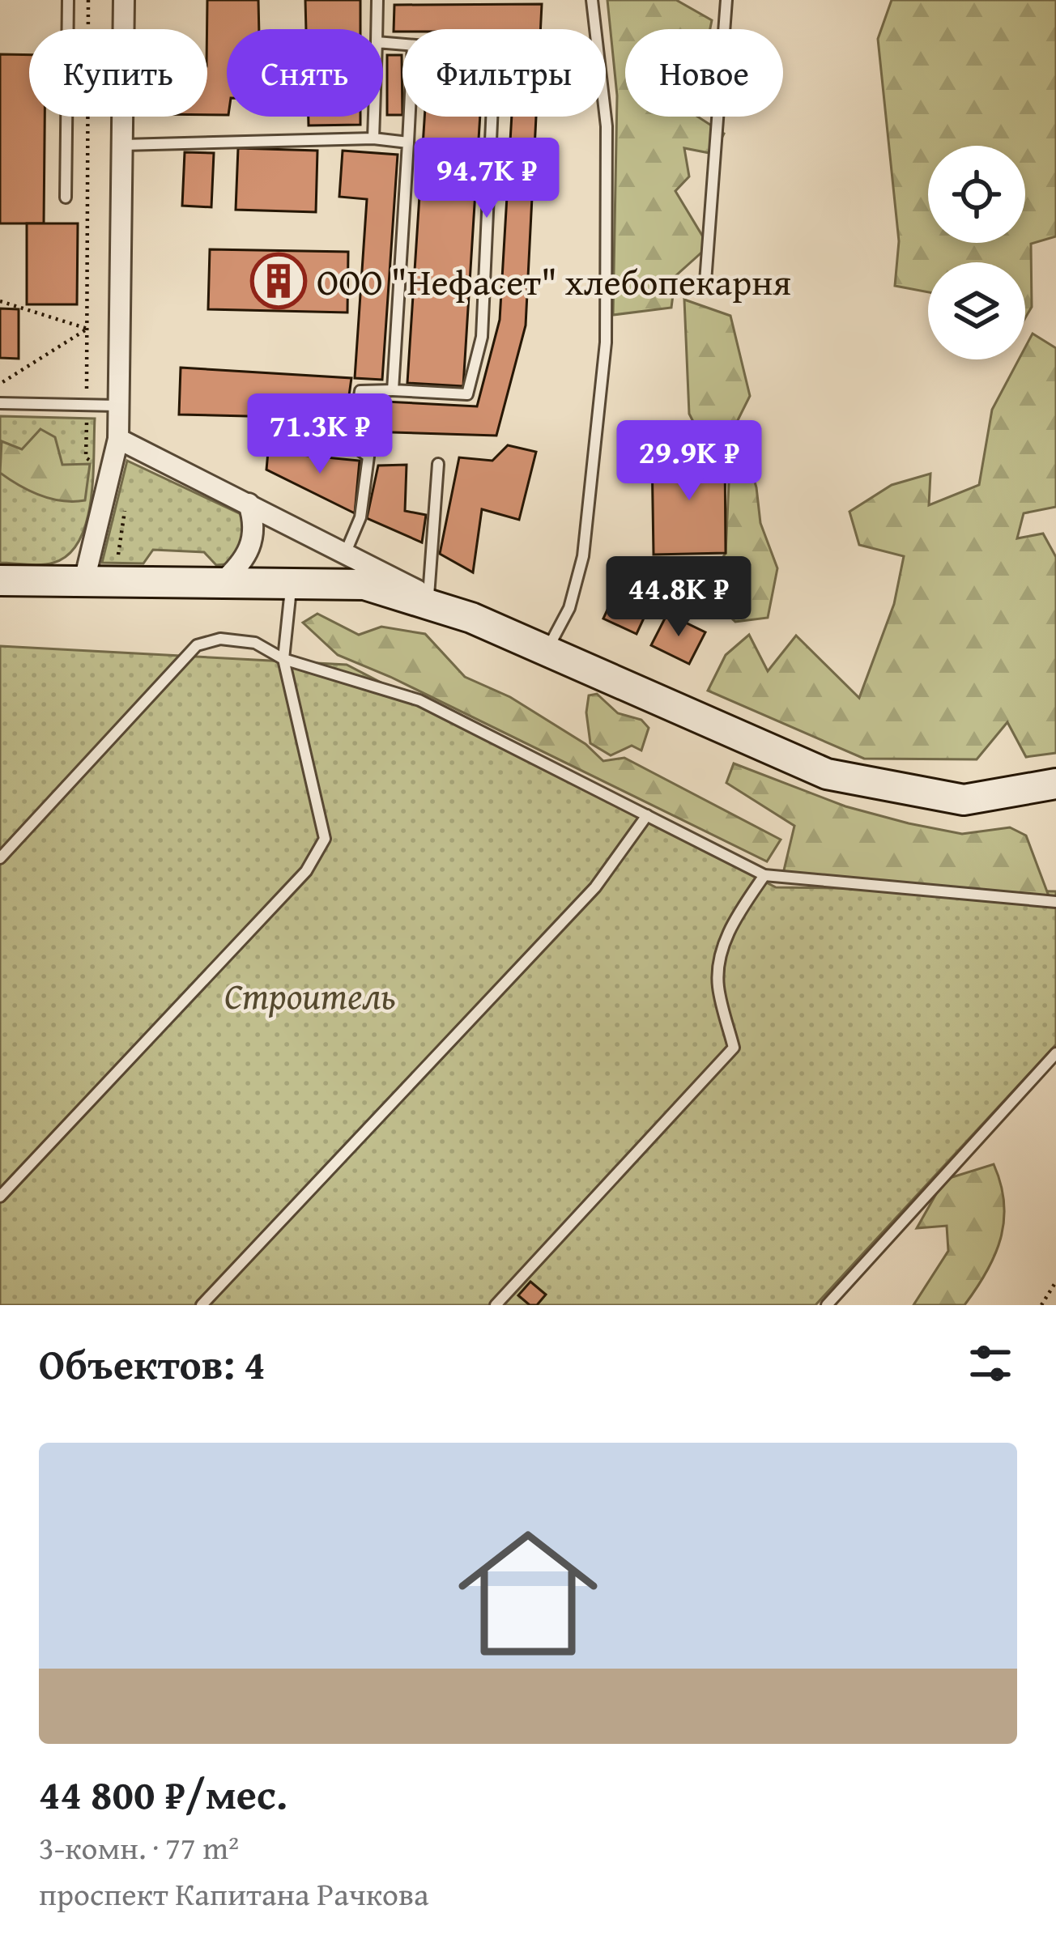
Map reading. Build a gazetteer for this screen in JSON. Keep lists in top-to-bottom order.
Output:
{
  "parks": ["Строитель"],
  "places": {
    "building": ["ООО \"Нефасет\" хлебопекарня"]
  },
  "page": {
    "chip": [
      "Купить",
      "Снять",
      "Фильтры",
      "Новое"
    ],
    "price": [
      "94.7K ₽",
      "71.3K ₽",
      "29.9K ₽",
      "44.8K ₽"
    ],
    "heading": "Объектов: 4",
    "list": [
      {
        "name": "44 800 ₽/мес.",
        "note": "3-комн. · 77 m² · проспект Капитана Рачкова"
      }
    ]
  }
}
